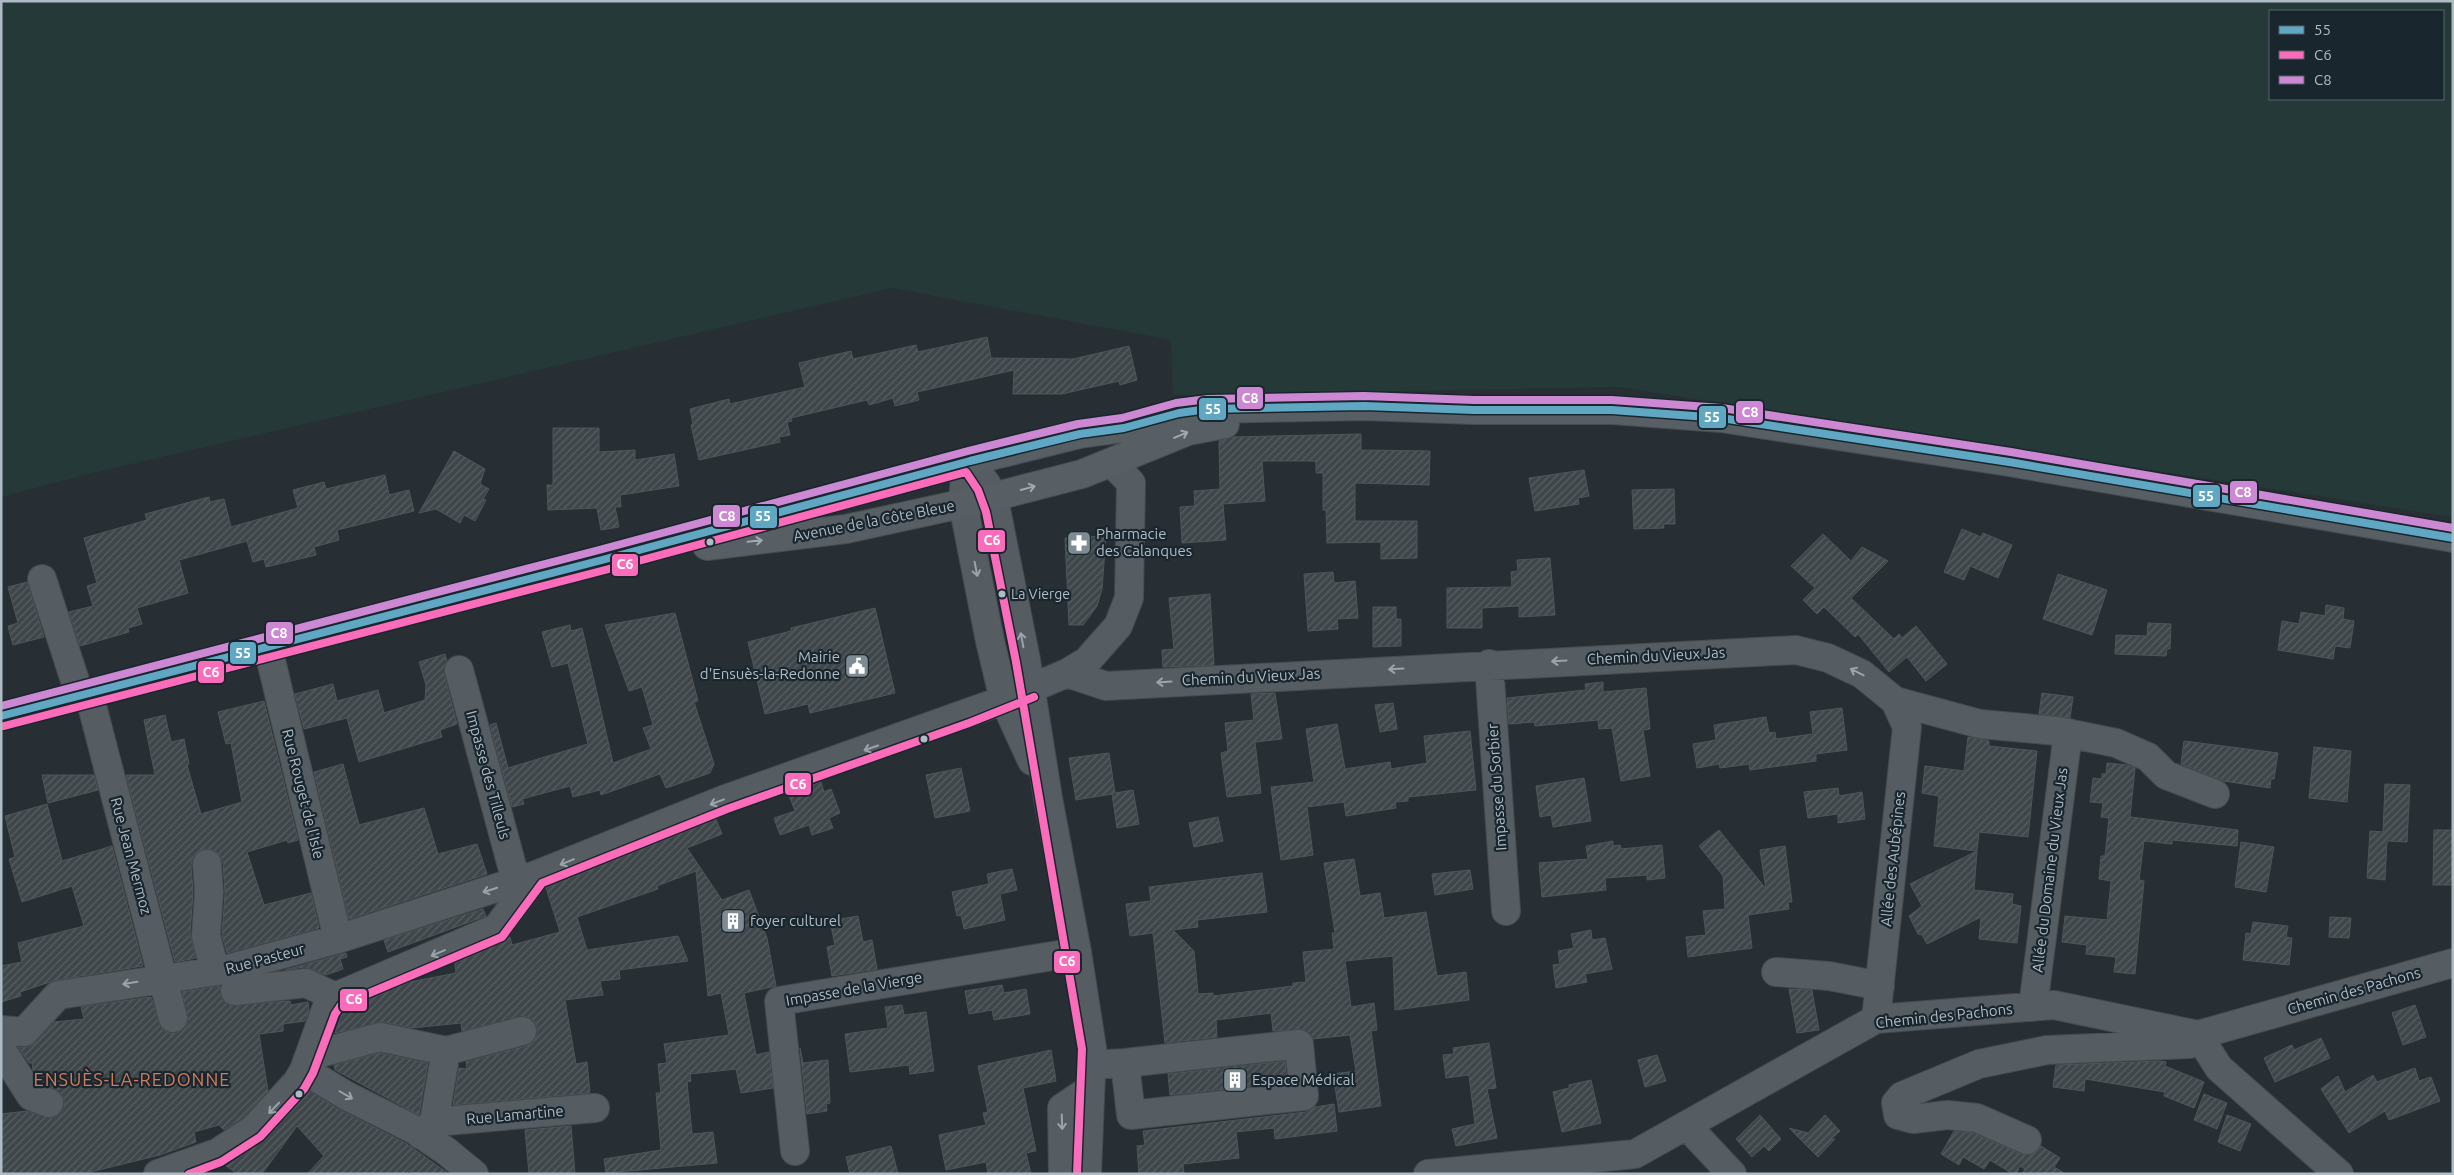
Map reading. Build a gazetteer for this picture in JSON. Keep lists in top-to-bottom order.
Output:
{
  "streets": {
    "main road": ["Avenue de la Côte Bleue"],
    "street": [
      "Chemin du Vieux Jas",
      "Impasse des Tilleuls",
      "Impasse du Sorbier",
      "Rue Rouget de l'Isle",
      "Rue Jean Mermoz",
      "Allée des Aubépines",
      "Allée du Domaine du Vieux Jas",
      "Rue Pasteur",
      "Impasse de la Vierge",
      "Chemin des Pachons",
      "Rue Lamartine"
    ]
  },
  "crossings": [
    ["Avenue de la Côte Bleue", "Rue Rouget de l'Isle"],
    ["Avenue de la Côte Bleue", "Rue Jean Mermoz"],
    ["Avenue de la Côte Bleue", "Rue Pasteur"],
    ["Chemin du Vieux Jas", "Impasse du Sorbier"],
    ["Chemin du Vieux Jas", "Allée des Aubépines"],
    ["Chemin du Vieux Jas", "Allée du Domaine du Vieux Jas"],
    ["Chemin du Vieux Jas", "Rue Pasteur"],
    ["Impasse des Tilleuls", "Rue Pasteur"],
    ["Rue Rouget de l'Isle", "Rue Pasteur"],
    ["Rue Jean Mermoz", "Rue Pasteur"],
    ["Allée des Aubépines", "Chemin des Pachons"],
    ["Allée du Domaine du Vieux Jas", "Chemin des Pachons"]
  ],
  "one_way": ["Chemin du Vieux Jas"],
  "districts": ["ENSUÈS-LA-REDONNE"],
  "places": {
    "pharmacy": ["Pharmacie des Calanques"],
    "other": ["La Vierge"],
    "public building": ["Mairie d'Ensuès-la-Redonne"],
    "building": ["foyer culturel", "Espace Médical"]
  },
  "lines": ["transit line C8", "transit line 55", "transit line C6"],
  "legend": ["55", "C6", "C8"]
}
